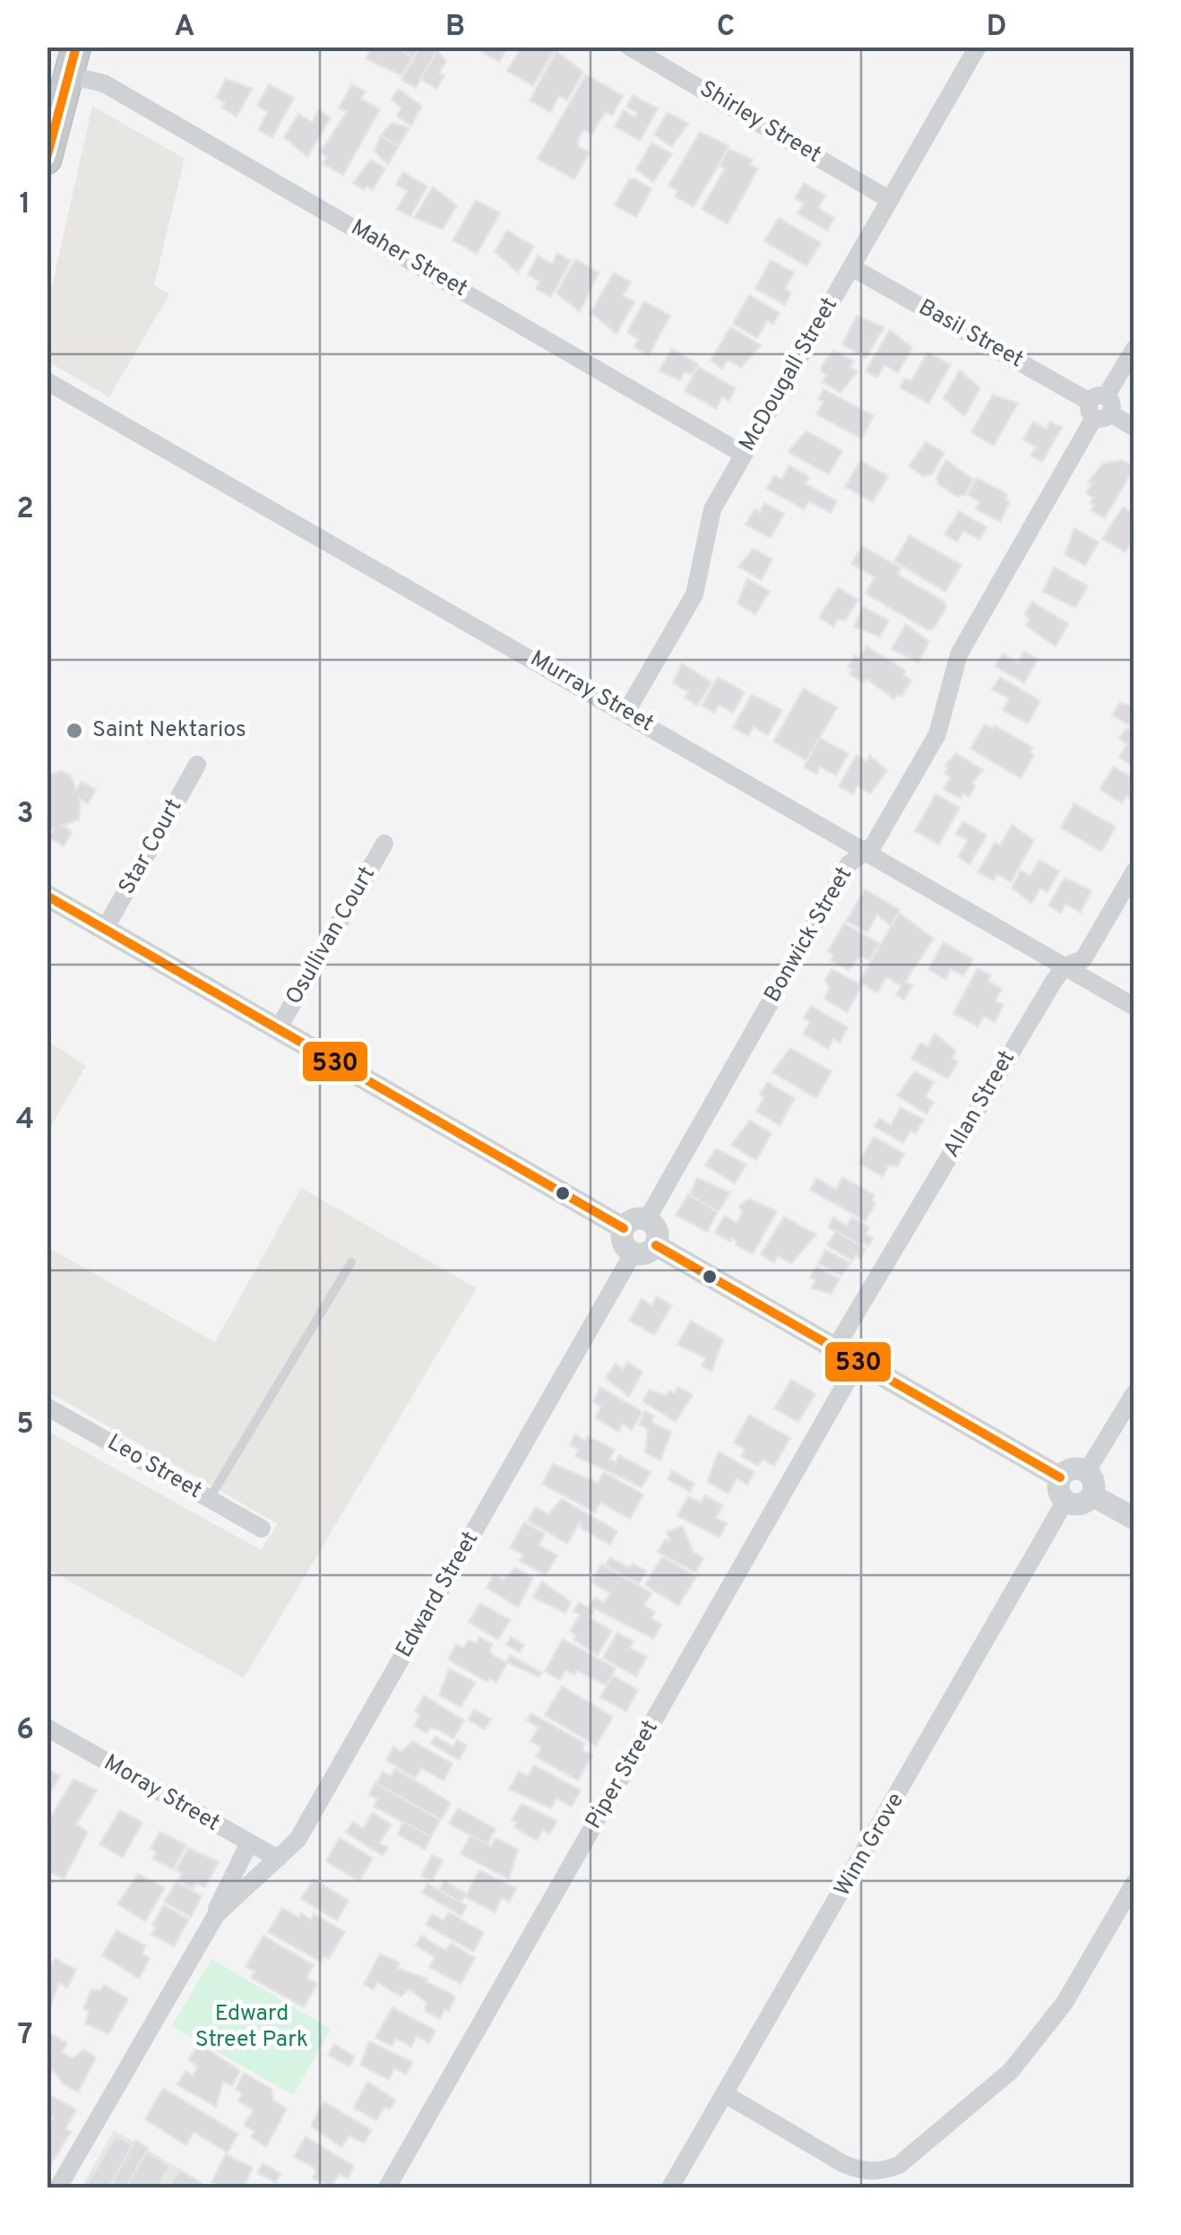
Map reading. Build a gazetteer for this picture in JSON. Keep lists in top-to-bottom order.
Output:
{
  "streets": {
    "street": [
      "Shirley Street",
      "Maher Street",
      "Basil Street",
      "McDougall Street",
      "Murray Street",
      "Star Court",
      "Bonwick Street",
      "Osullivan Court",
      "Allan Street",
      "Leo Street",
      "Edward Street",
      "Piper Street",
      "Moray Street",
      "Winn Grove"
    ]
  },
  "crossings": [
    ["Shirley Street", "McDougall Street"],
    ["Maher Street", "McDougall Street"],
    ["Basil Street", "McDougall Street"],
    ["Basil Street", "Bonwick Street"],
    ["McDougall Street", "Murray Street"],
    ["Murray Street", "Bonwick Street"],
    ["Murray Street", "Allan Street"],
    ["Bonwick Street", "Edward Street"],
    ["Edward Street", "Moray Street"]
  ],
  "parks": ["Edward Street Park"],
  "places": ["Saint Nektarios"],
  "lines": ["transit line 530"],
  "grid": {
    "columns": [
      "A",
      "B",
      "C",
      "D"
    ],
    "rows": [
      "1",
      "2",
      "3",
      "4",
      "5",
      "6",
      "7"
    ]
  }
}
